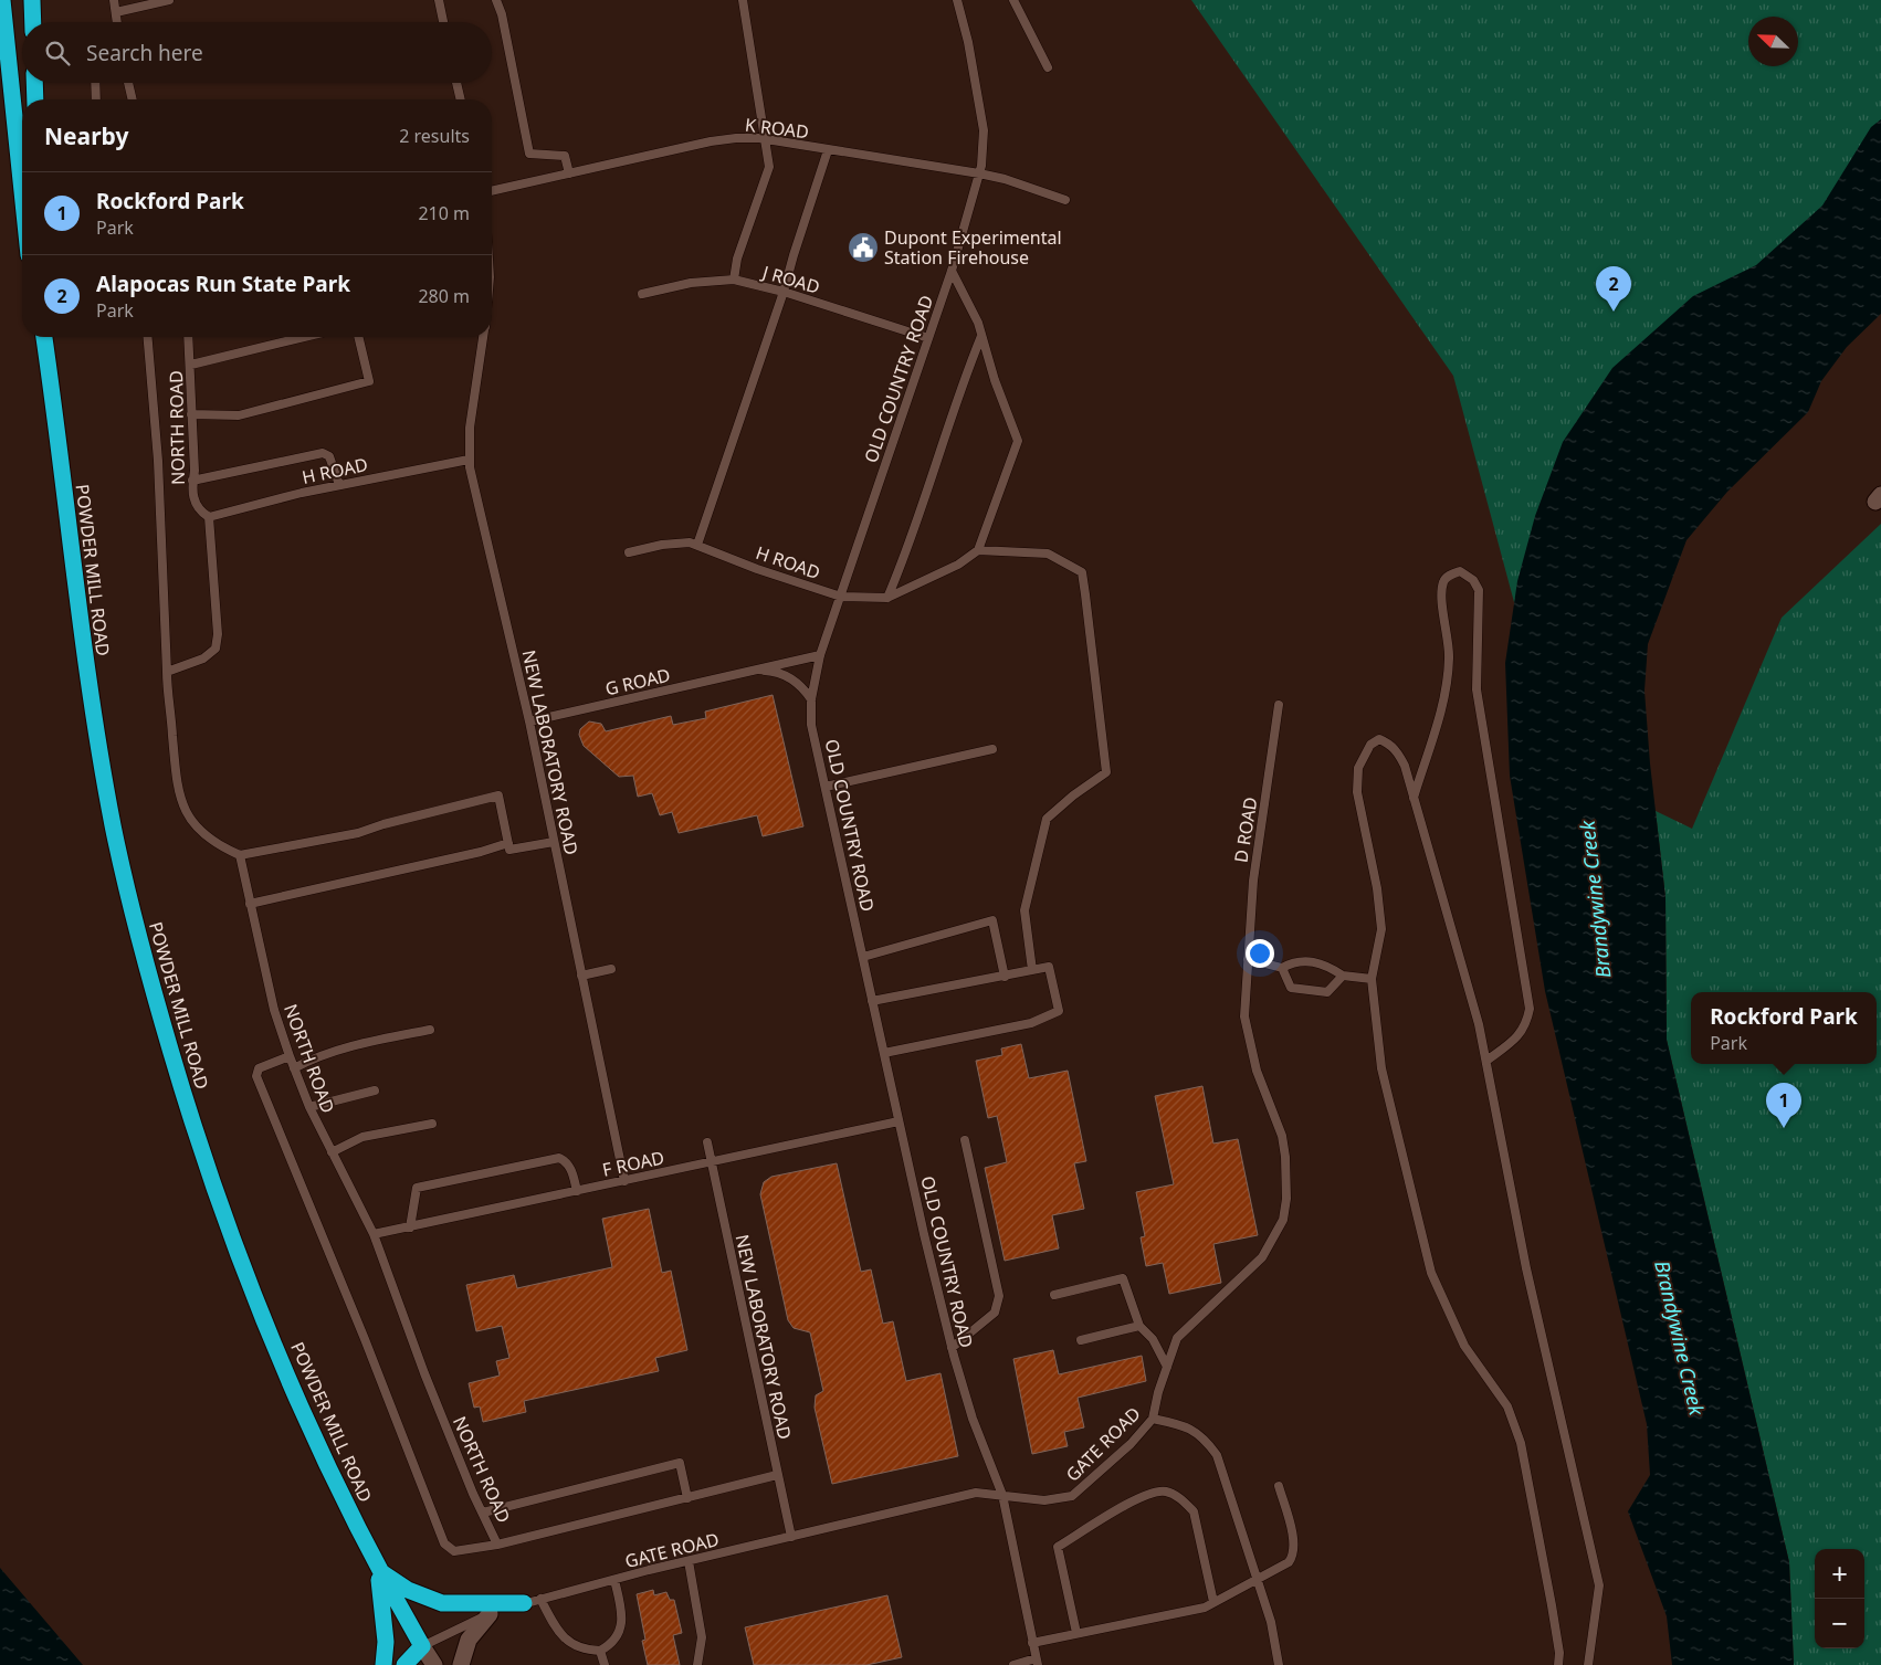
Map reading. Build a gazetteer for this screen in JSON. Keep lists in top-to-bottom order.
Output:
{
  "streets": {
    "highway": ["POWDER MILL ROAD"],
    "lane": [
      "K ROAD",
      "J ROAD",
      "OLD COUNTRY ROAD",
      "NORTH ROAD",
      "H ROAD",
      "G ROAD",
      "NEW LABORATORY ROAD",
      "D ROAD",
      "F ROAD",
      "GATE ROAD"
    ]
  },
  "crossings": [
    ["K ROAD", "OLD COUNTRY ROAD"],
    ["J ROAD", "OLD COUNTRY ROAD"],
    ["OLD COUNTRY ROAD", "H ROAD"],
    ["OLD COUNTRY ROAD", "G ROAD"],
    ["OLD COUNTRY ROAD", "F ROAD"],
    ["OLD COUNTRY ROAD", "GATE ROAD"],
    ["NORTH ROAD", "H ROAD"],
    ["NORTH ROAD", "NEW LABORATORY ROAD"],
    ["NORTH ROAD", "F ROAD"],
    ["H ROAD", "NEW LABORATORY ROAD"],
    ["POWDER MILL ROAD", "GATE ROAD"],
    ["G ROAD", "NEW LABORATORY ROAD"],
    ["NEW LABORATORY ROAD", "F ROAD"],
    ["NEW LABORATORY ROAD", "GATE ROAD"],
    ["D ROAD", "GATE ROAD"]
  ],
  "water": ["Brandywine Creek"],
  "places": {
    "public building": ["Dupont Experimental Station Firehouse"]
  },
  "north": "top left",
  "page": {
    "search": "Search here",
    "heading": ["Nearby", "2 results"],
    "list": [
      {
        "mark": "1",
        "name": "Rockford Park",
        "note": "Park",
        "value": "210 m"
      },
      {
        "mark": "2",
        "name": "Alapocas Run State Park",
        "note": "Park",
        "value": "280 m"
      }
    ],
    "pins": ["2", "1"],
    "popup": ["Rockford Park", "Park"],
    "map_buttons": ["+", "−"]
  }
}
